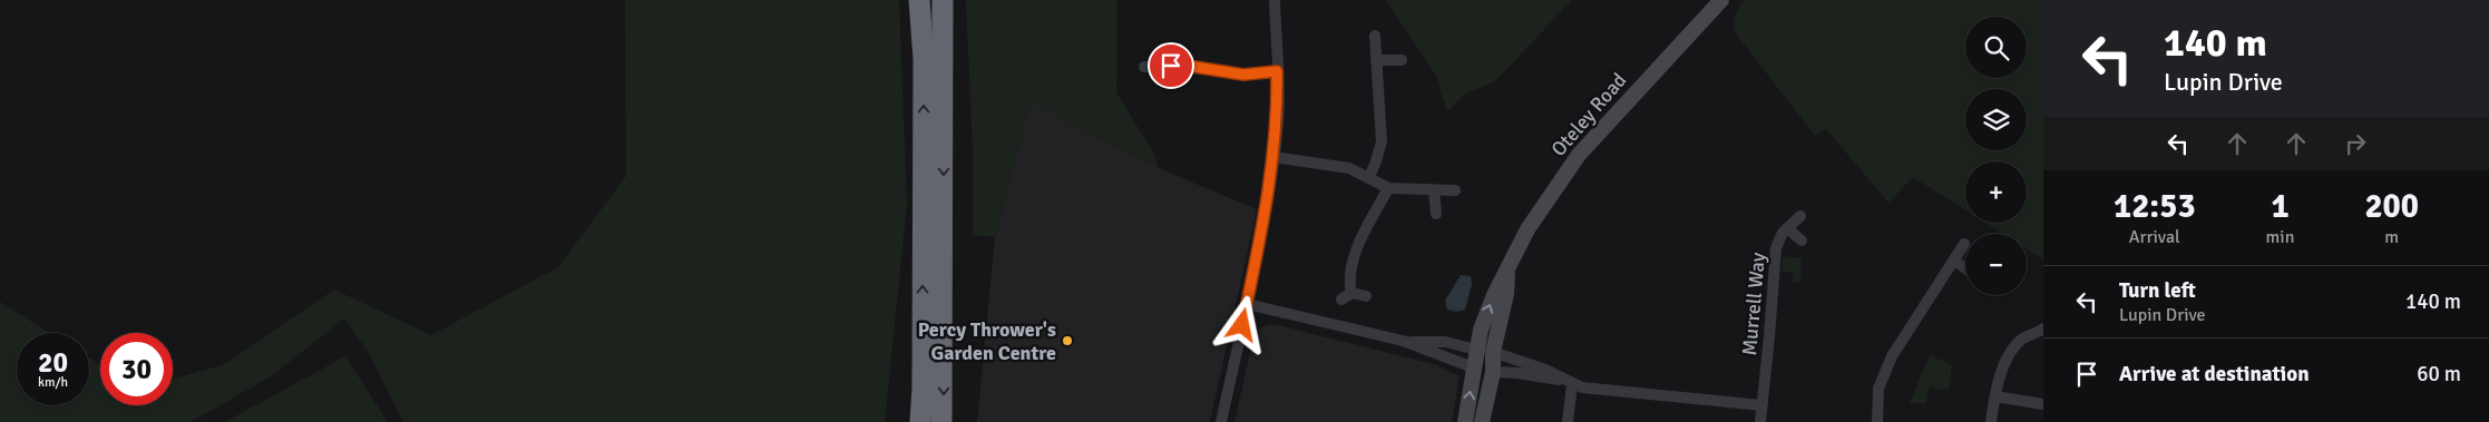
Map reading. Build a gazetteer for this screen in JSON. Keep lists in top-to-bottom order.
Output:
{
  "streets": {
    "main road": ["Oteley Road"],
    "street": ["Murrell Way"]
  },
  "places": ["Percy Thrower's Garden Centre"],
  "page": {
    "turn": ["140 m", "Lupin Drive"],
    "map_buttons": ["+", "−"],
    "eta": [
      "12:53",
      "Arrival",
      "1",
      "min",
      "200",
      "m"
    ],
    "list": [
      {
        "name": "Turn left",
        "note": "Lupin Drive",
        "value": "140 m"
      },
      {
        "name": "Arrive at destination",
        "value": "60 m"
      }
    ],
    "speed": "20 km/h",
    "limit": "30"
  }
}
